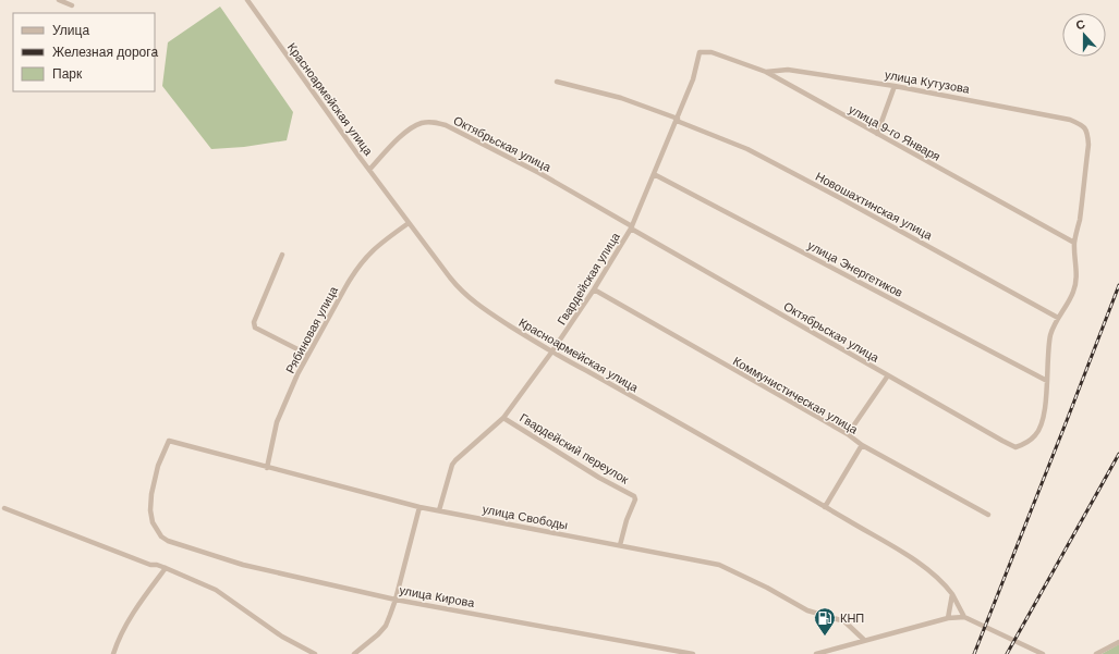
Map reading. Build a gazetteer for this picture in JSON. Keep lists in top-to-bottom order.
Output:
{
  "streets": {
    "street": [
      "улица Кутузова",
      "Красноармейская улица",
      "улица 9-го Января",
      "Октябрьская улица",
      "Новошахтинская улица",
      "улица Энергетиков",
      "Гвардейская улица",
      "Рябиновая улица",
      "Коммунистическая улица",
      "Гвардейский переулок",
      "улица Свободы",
      "улица Кирова"
    ]
  },
  "crossings": [
    ["улица Кутузова", "улица 9-го Января"],
    ["Красноармейская улица", "Октябрьская улица"],
    ["Красноармейская улица", "Гвардейская улица"],
    ["Красноармейская улица", "Рябиновая улица"],
    ["улица 9-го Января", "Гвардейская улица"],
    ["Октябрьская улица", "улица Энергетиков"],
    ["Октябрьская улица", "Гвардейская улица"],
    ["Новошахтинская улица", "Гвардейская улица"],
    ["улица Энергетиков", "Гвардейская улица"],
    ["Гвардейская улица", "Коммунистическая улица"],
    ["Гвардейская улица", "Гвардейский переулок"],
    ["Гвардейская улица", "улица Свободы"],
    ["Рябиновая улица", "улица Свободы"],
    ["Гвардейский переулок", "улица Свободы"],
    ["улица Свободы", "улица Кирова"]
  ],
  "places": {
    "fuel station": ["КНП"]
  },
  "legend": ["Улица", "Железная дорога", "Парк"],
  "north": "top"
}
